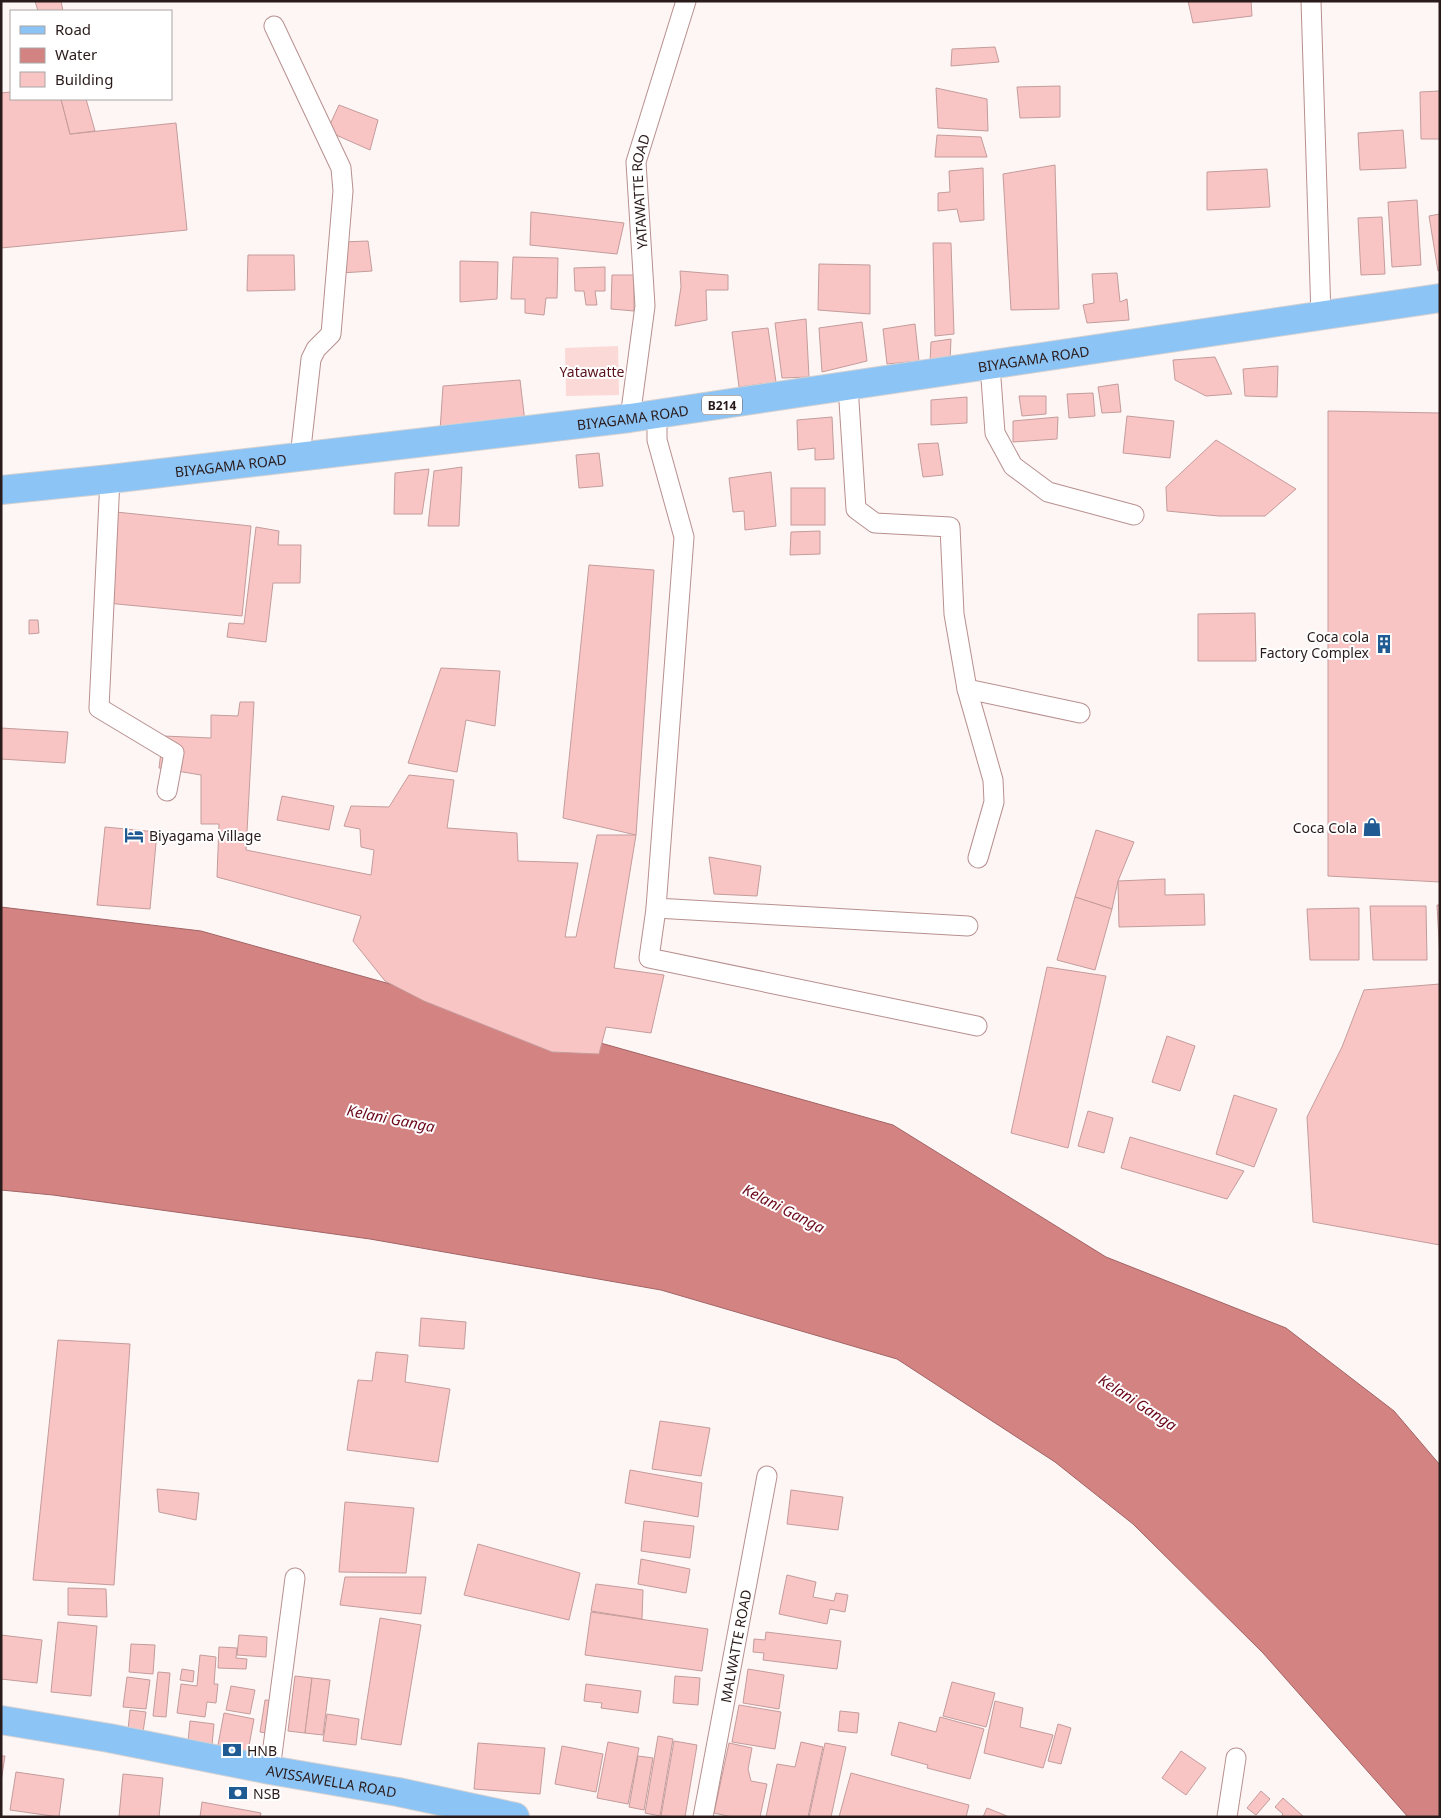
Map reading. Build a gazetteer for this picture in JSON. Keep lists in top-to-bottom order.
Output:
{
  "streets": {
    "main road": ["BIYAGAMA ROAD", "B214", "AVISSAWELLA ROAD"],
    "street": ["YATAWATTE ROAD", "MALWATTE ROAD"]
  },
  "crossings": [
    ["YATAWATTE ROAD", "BIYAGAMA ROAD"]
  ],
  "water": ["Kelani Ganga"],
  "parks": ["Yatawatte"],
  "places": {
    "building": ["Coca cola Factory Complex"],
    "shop": ["Coca Cola"],
    "hotel": ["Biyagama Village"],
    "bank": ["HNB", "NSB"]
  },
  "legend": ["Road", "Water", "Building"]
}
